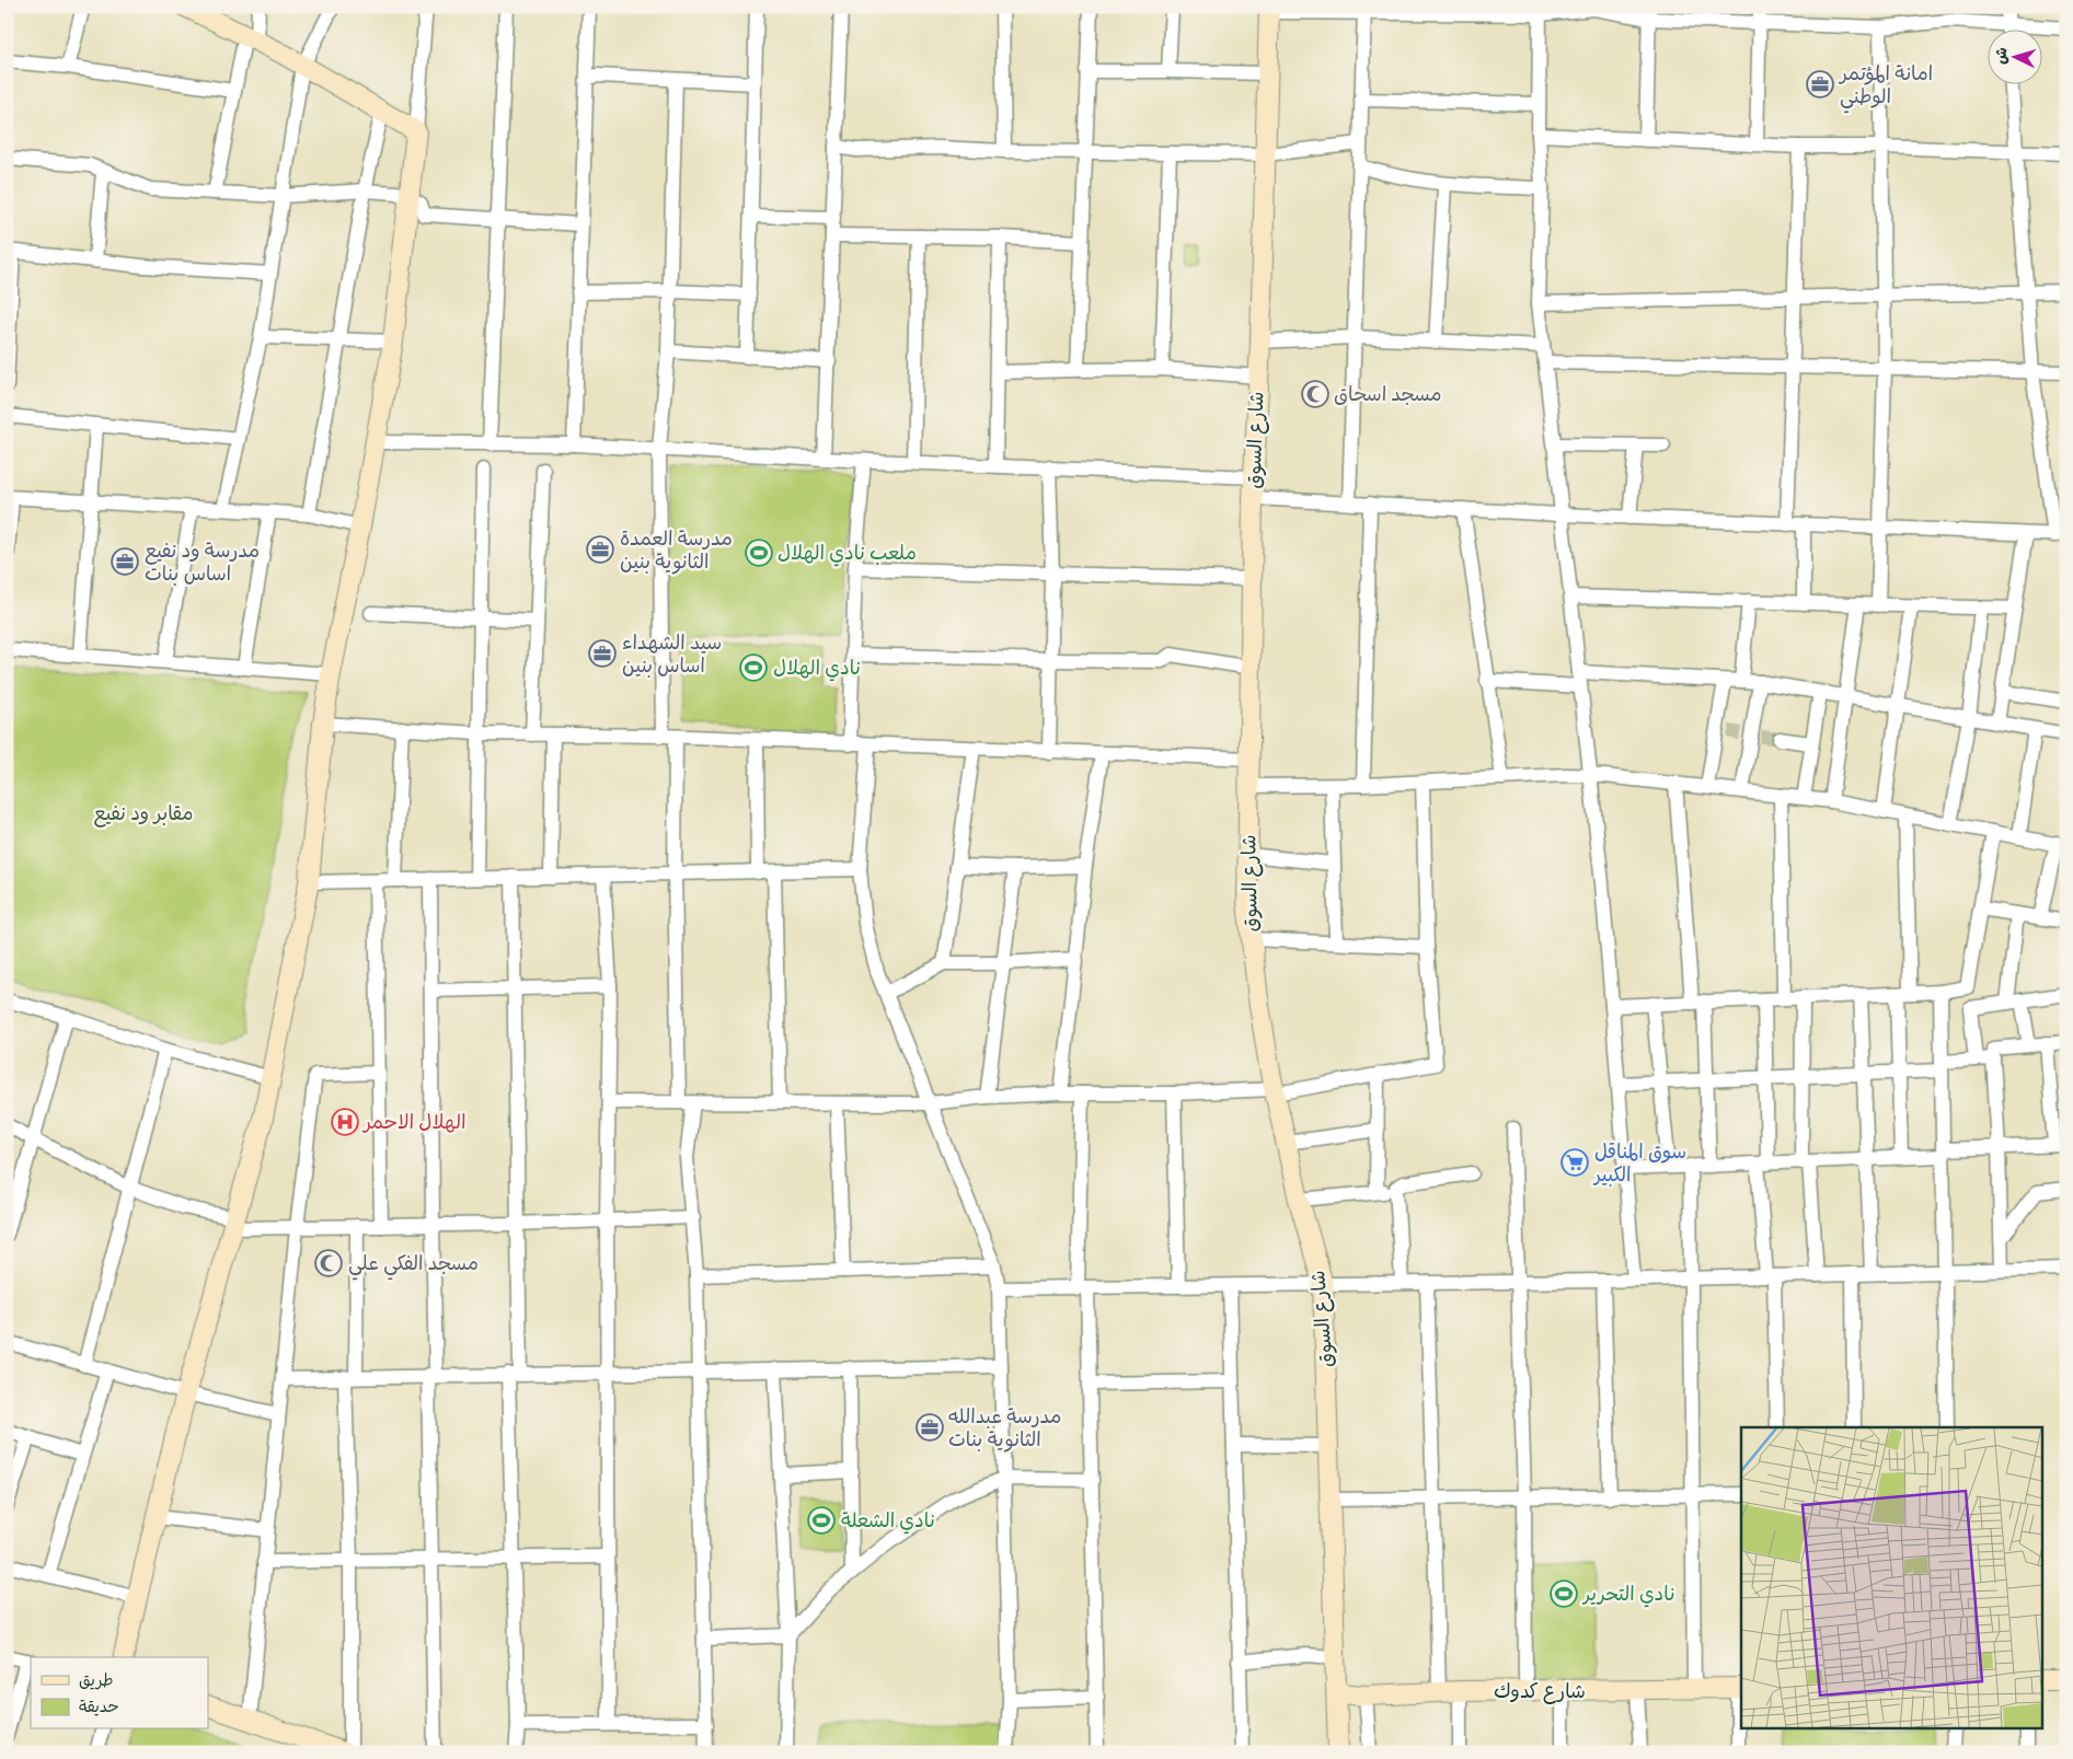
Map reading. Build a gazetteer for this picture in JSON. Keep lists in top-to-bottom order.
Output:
{
  "streets": {
    "street": ["شارع السوق", "شارع كدوك"]
  },
  "crossings": [
    ["شارع السوق", "شارع كدوك"]
  ],
  "parks": ["مقابر ود نفيع"],
  "places": {
    "office": [
      "امانة المؤتمر الوطني",
      "مدرسة العمدة الثانوية بنين",
      "مدرسة ود نفيع اساس بنات",
      "سيد الشهداء اساس بنين",
      "مدرسة عبدالله الثانوية بنات"
    ],
    "mosque": ["مسجد اسحاق", "مسجد الفكي علي"],
    "sports": [
      "ملعب نادي الهلال",
      "نادي الهلال",
      "نادي الشعلة",
      "نادي التحرير"
    ],
    "hospital": ["الهلال الاحمر"],
    "supermarket": ["سوق المناقل الكبير"]
  },
  "legend": ["طريق", "حديقة"],
  "north": "left"
}
